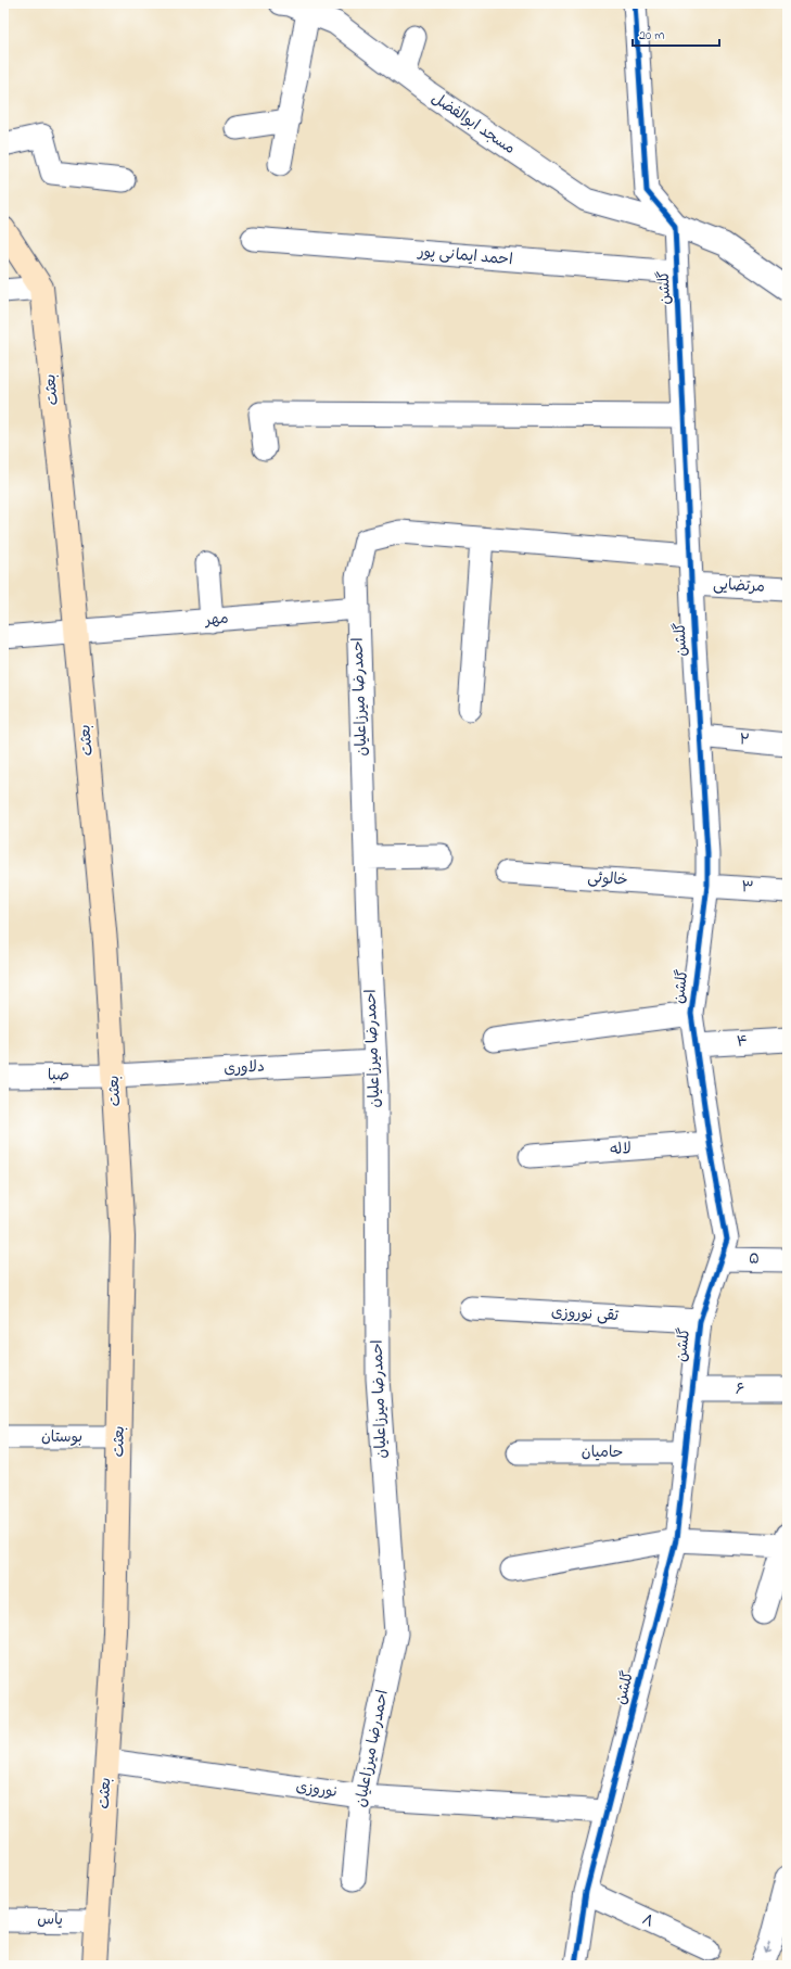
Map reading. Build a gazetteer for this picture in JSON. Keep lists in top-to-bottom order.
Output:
{
  "streets": {
    "main road": ["بعثت"],
    "street": [
      "مسجد ابوالفضل",
      "احمد ایمانی پور",
      "گلشن",
      "مرتضایی",
      "مهر",
      "احمدرضا میرزاعلیان",
      "۲",
      "خالوئی",
      "۳",
      "۴",
      "دلاوری",
      "صبا",
      "لاله",
      "۵",
      "تقی نوروزی",
      "۶",
      "بوستان",
      "حامیان",
      "نوروزی",
      "یاس",
      "۸"
    ]
  },
  "crossings": [
    ["مسجد ابوالفضل", "گلشن"],
    ["احمد ایمانی پور", "گلشن"],
    ["گلشن", "مرتضایی"],
    ["گلشن", "احمدرضا میرزاعلیان"],
    ["گلشن", "۲"],
    ["گلشن", "خالوئی"],
    ["گلشن", "۳"],
    ["گلشن", "۴"],
    ["گلشن", "لاله"],
    ["گلشن", "۵"],
    ["گلشن", "تقی نوروزی"],
    ["گلشن", "۶"],
    ["گلشن", "حامیان"],
    ["گلشن", "نوروزی"],
    ["گلشن", "۸"],
    ["بعثت", "مهر"],
    ["بعثت", "دلاوری"],
    ["بعثت", "صبا"],
    ["بعثت", "بوستان"],
    ["بعثت", "نوروزی"],
    ["بعثت", "یاس"],
    ["مهر", "احمدرضا میرزاعلیان"],
    ["احمدرضا میرزاعلیان", "دلاوری"],
    ["احمدرضا میرزاعلیان", "نوروزی"],
    ["خالوئی", "۳"],
    ["دلاوری", "صبا"]
  ],
  "scale_bar": "20 m"
}
